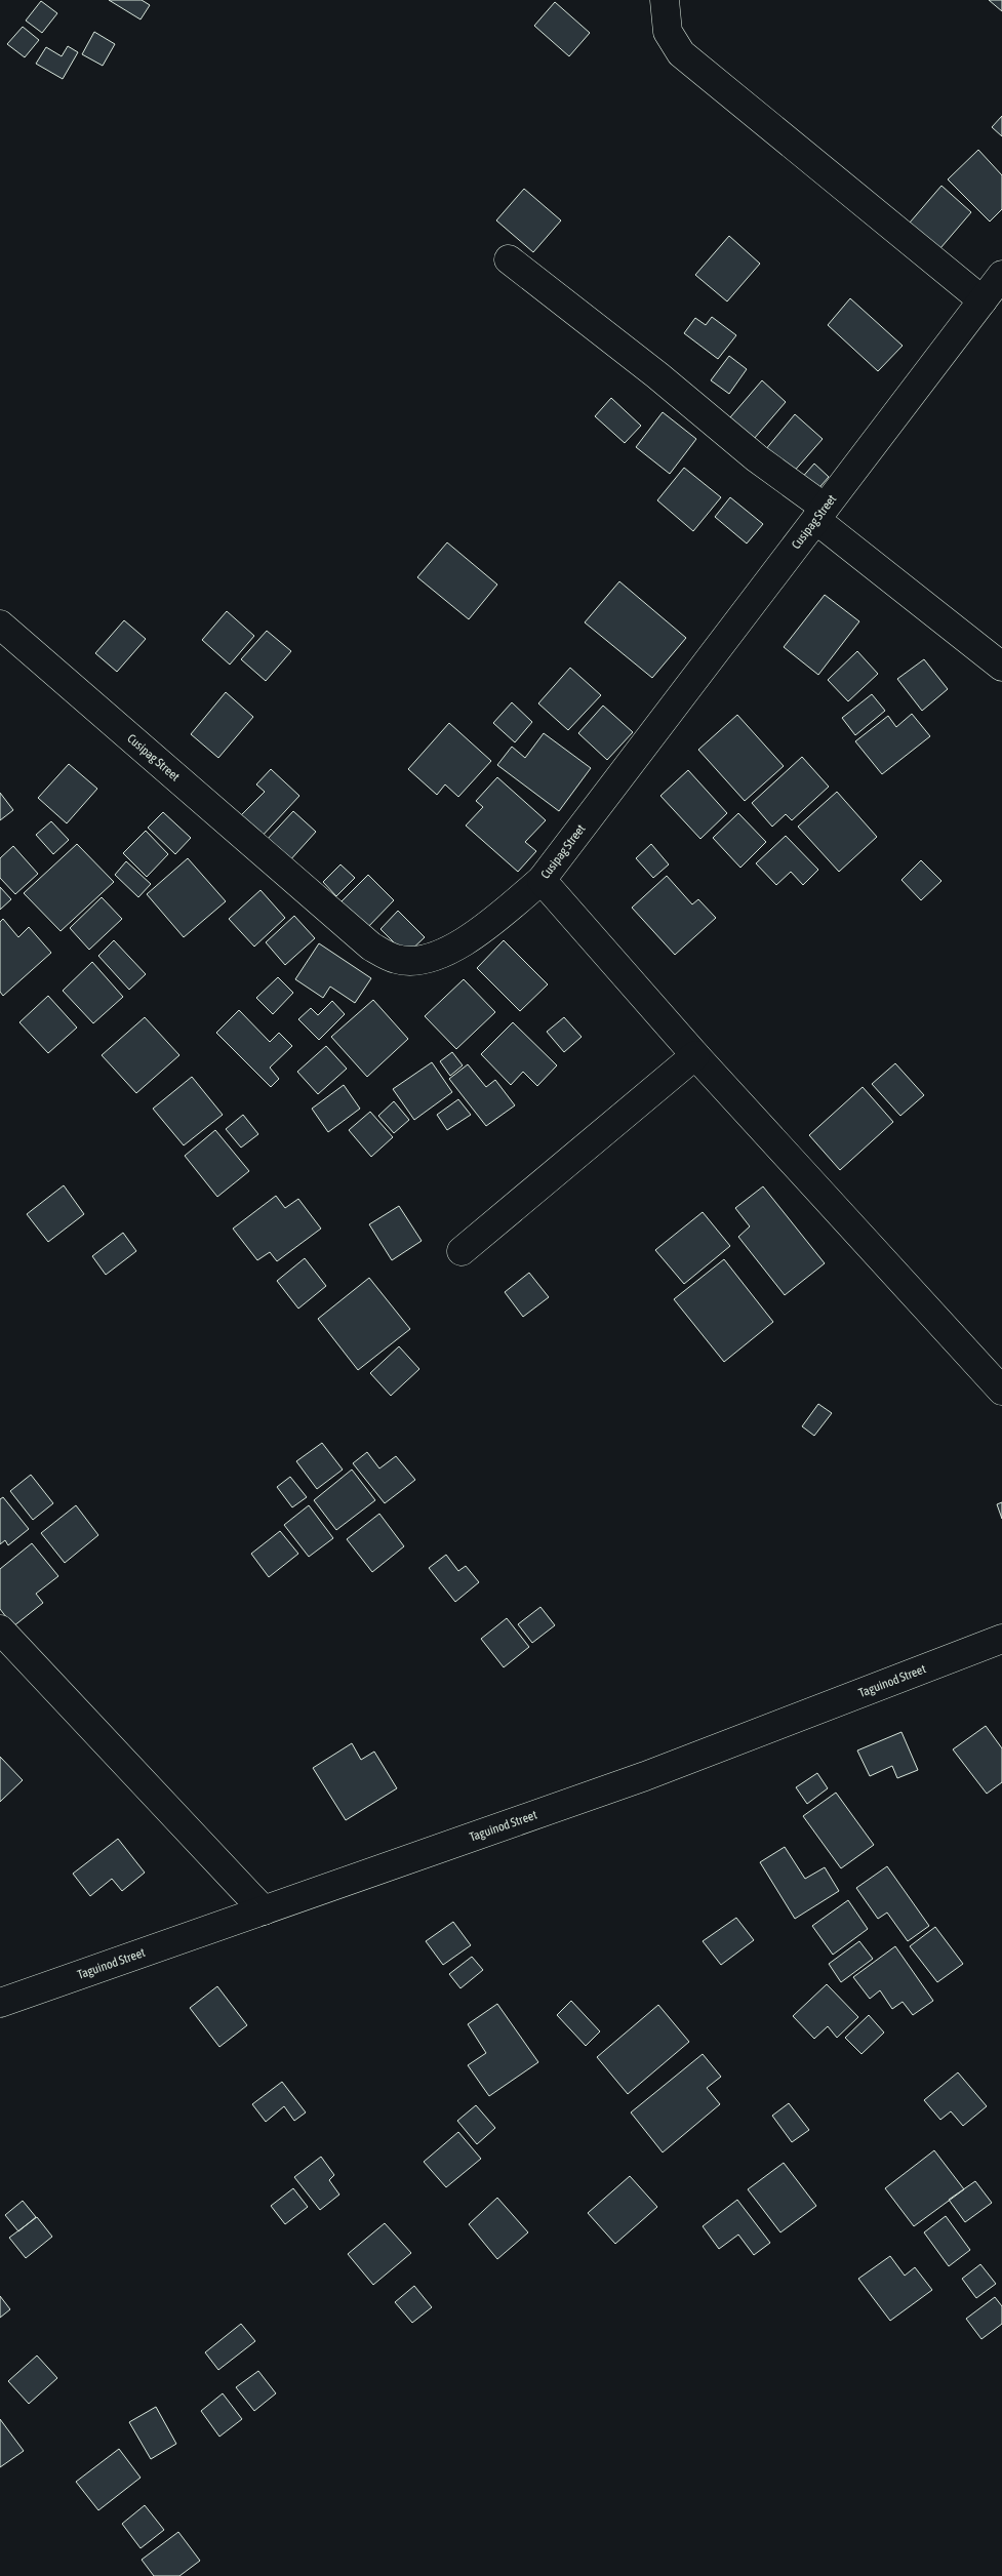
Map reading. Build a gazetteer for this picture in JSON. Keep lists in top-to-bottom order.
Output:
{
  "streets": {
    "street": ["Cusipag Street", "Taguinod Street"]
  }
}
